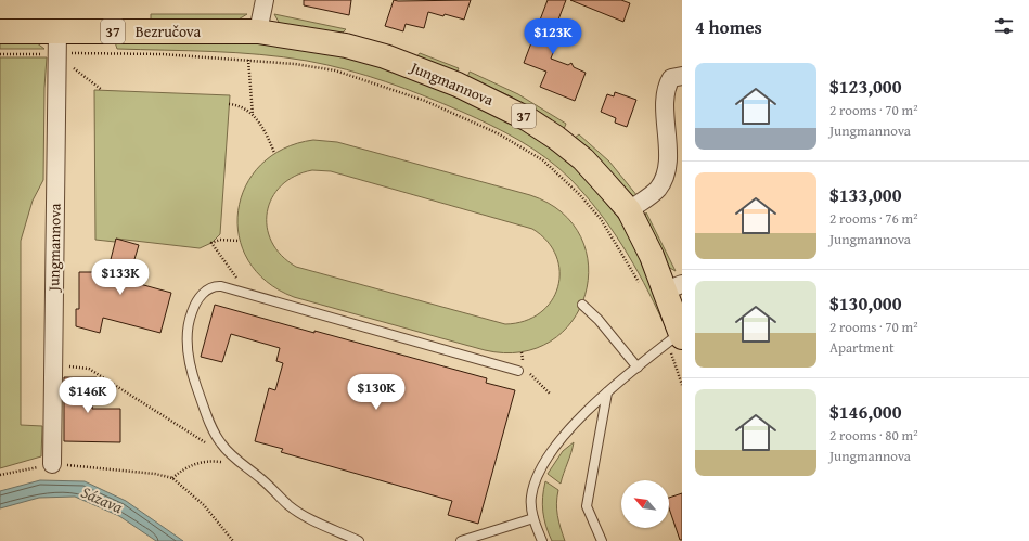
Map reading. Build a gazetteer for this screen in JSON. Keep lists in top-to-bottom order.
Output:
{
  "streets": {
    "main road": ["37", "Bezručova", "Jungmannova"]
  },
  "crossings": [
    ["Bezručova", "Jungmannova"]
  ],
  "water": ["Sázava"],
  "north": "top left",
  "page": {
    "heading": "4 homes",
    "price": [
      "$123K",
      "$133K",
      "$130K",
      "$146K"
    ],
    "list": [
      {
        "name": "$123,000",
        "note": "2 rooms · 70 m² · Jungmannova"
      },
      {
        "name": "$133,000",
        "note": "2 rooms · 76 m² · Jungmannova"
      },
      {
        "name": "$130,000",
        "note": "2 rooms · 70 m² · Apartment"
      },
      {
        "name": "$146,000",
        "note": "2 rooms · 80 m² · Jungmannova"
      }
    ]
  }
}
